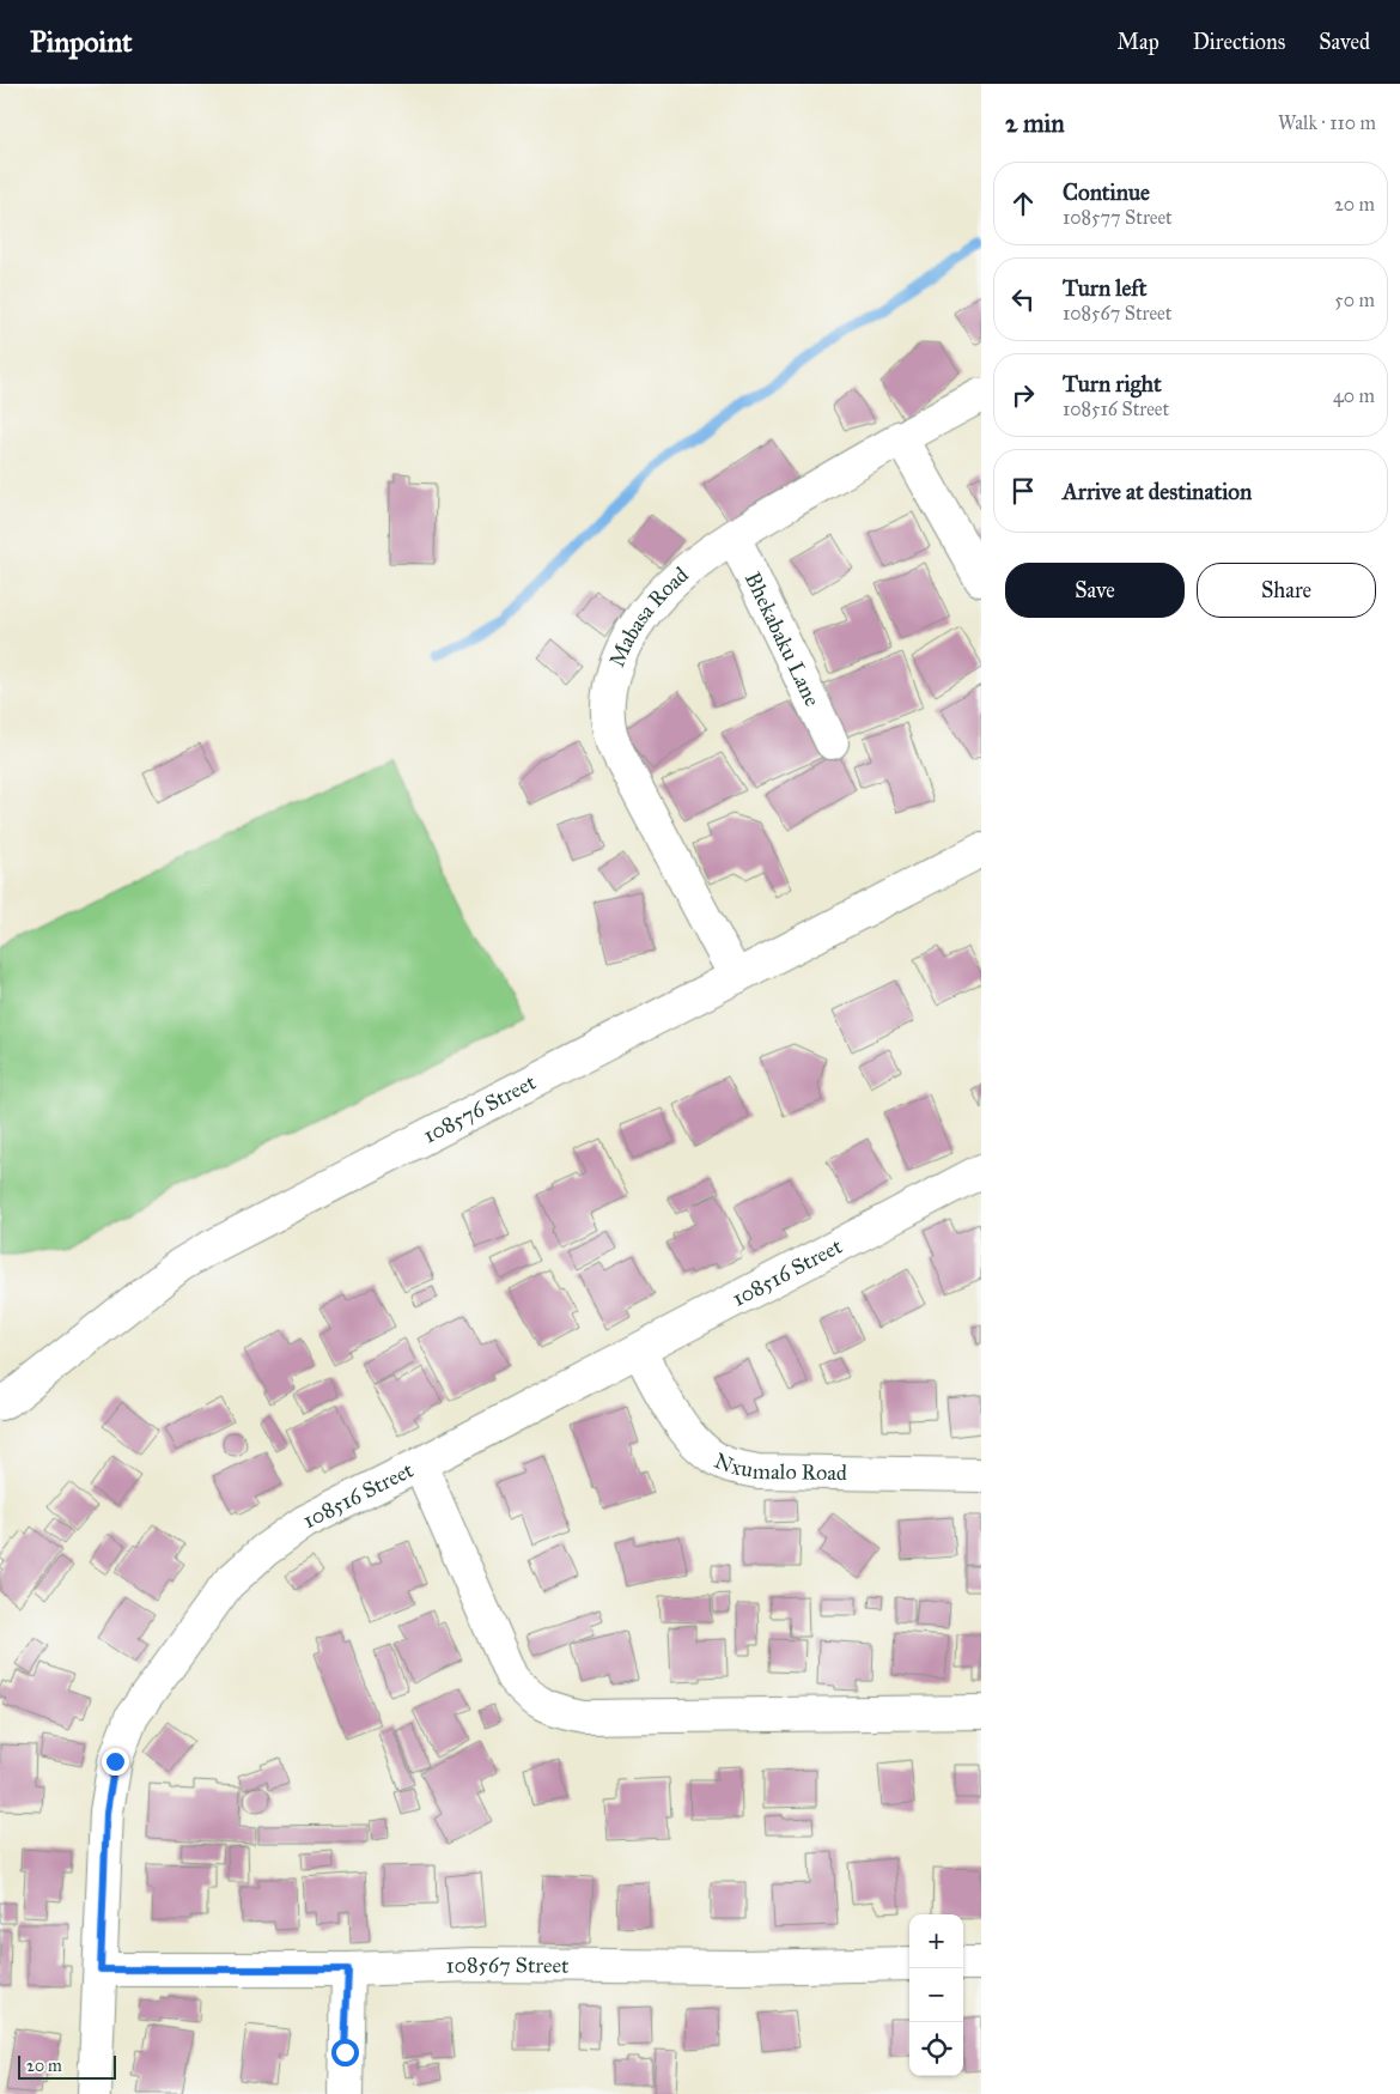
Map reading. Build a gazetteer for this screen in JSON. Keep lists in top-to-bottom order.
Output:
{
  "streets": {
    "street": [
      "Mabasa Road",
      "Bhekabaku Lane",
      "108576 Street",
      "108516 Street",
      "Nxumalo Road",
      "108567 Street"
    ]
  },
  "crossings": [
    ["Mabasa Road", "Bhekabaku Lane"],
    ["Mabasa Road", "108576 Street"],
    ["108516 Street", "Nxumalo Road"],
    ["108516 Street", "108567 Street"]
  ],
  "scale_bar": "20 m",
  "page": {
    "header": "Pinpoint",
    "nav": ["Map", "Directions", "Saved"],
    "heading": ["2 min", "Walk · 110 m"],
    "list": [
      ["Continue", "108577 Street", "20 m"],
      ["Turn left", "108567 Street", "50 m"],
      ["Turn right", "108516 Street", "40 m"],
      "Arrive at destination"
    ],
    "buttons": ["Save", "Share"],
    "map_buttons": ["+", "−"],
    "scale": "20 m"
  }
}
